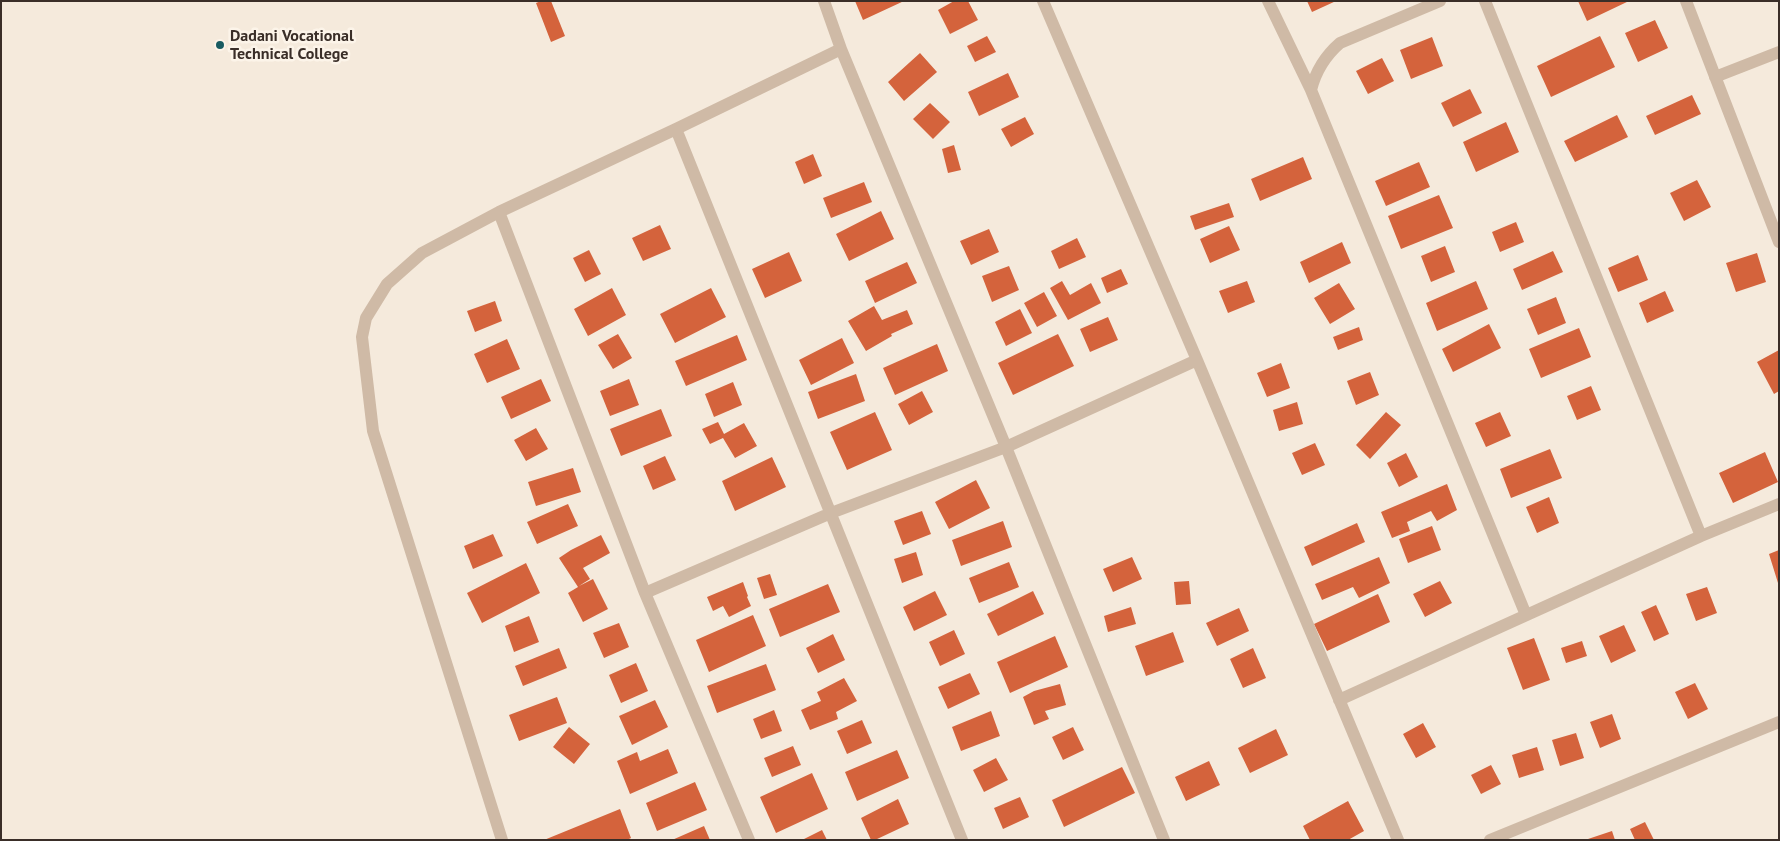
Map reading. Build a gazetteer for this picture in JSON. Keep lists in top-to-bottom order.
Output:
{
  "places": ["Dadani Vocational Technical College"]
}
